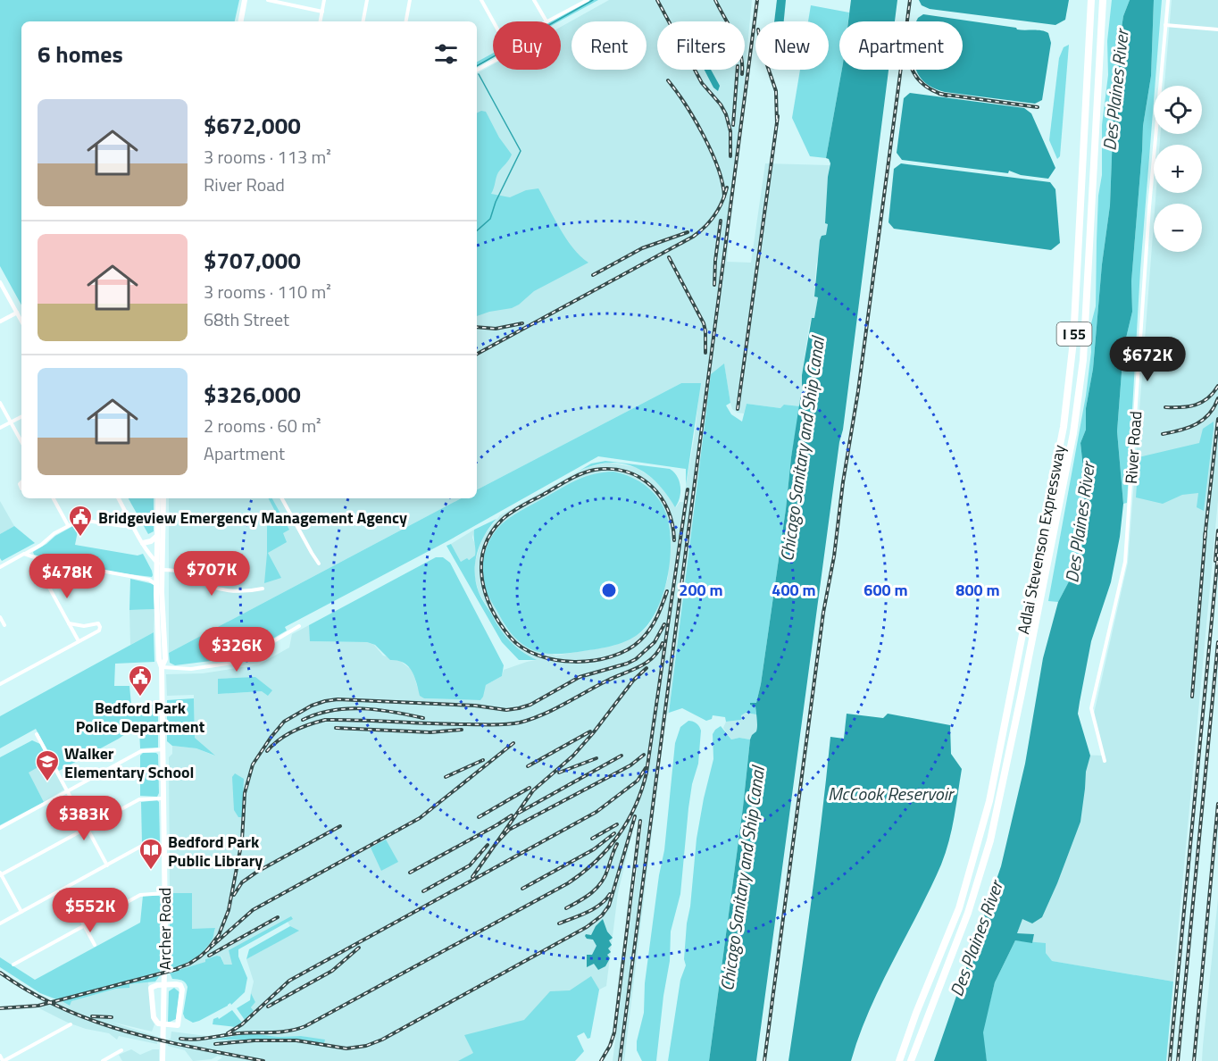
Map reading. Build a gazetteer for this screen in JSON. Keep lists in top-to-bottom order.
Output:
{
  "streets": {
    "highway": ["I 55", "Adlai Stevenson Expressway"],
    "main road": ["Archer Road"],
    "street": ["River Road"]
  },
  "water": ["Des Plaines River", "Chicago Sanitary and Ship Canal", "McCook Reservoir"],
  "places": {
    "public building": ["Bridgeview Emergency Management Agency", "Bedford Park Police Department"],
    "school or university": ["Walker Elementary School"],
    "library": ["Bedford Park Public Library"]
  },
  "page": {
    "chip": [
      "Buy",
      "Rent",
      "Filters",
      "New",
      "Apartment"
    ],
    "heading": "6 homes",
    "map_buttons": ["+", "−"],
    "list": [
      {
        "name": "$672,000",
        "note": "3 rooms · 113 m² · River Road"
      },
      {
        "name": "$707,000",
        "note": "3 rooms · 110 m² · 68th Street"
      },
      {
        "name": "$326,000",
        "note": "2 rooms · 60 m² · Apartment"
      }
    ],
    "price": [
      "$672K",
      "$707K",
      "$478K",
      "$326K",
      "$383K",
      "$552K"
    ]
  },
  "rings": [
    "200 m",
    "400 m",
    "600 m",
    "800 m"
  ]
}
